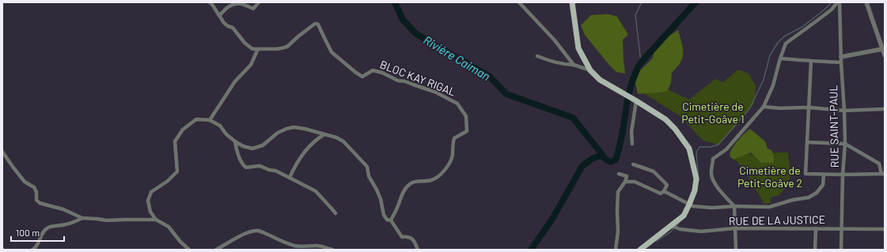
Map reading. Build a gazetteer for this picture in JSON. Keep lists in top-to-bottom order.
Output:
{
  "streets": {
    "street": ["BLOC KAY RIGAL", "RUE SAINT-PAUL", "RUE DE LA JUSTICE"]
  },
  "crossings": [
    ["RUE SAINT-PAUL", "RUE DE LA JUSTICE"]
  ],
  "water": ["Rivière Caiman"],
  "parks": ["Cimetière de Petit-Goâve 1", "Cimetière de Petit-Goâve 2"],
  "scale_bar": "100 m"
}
